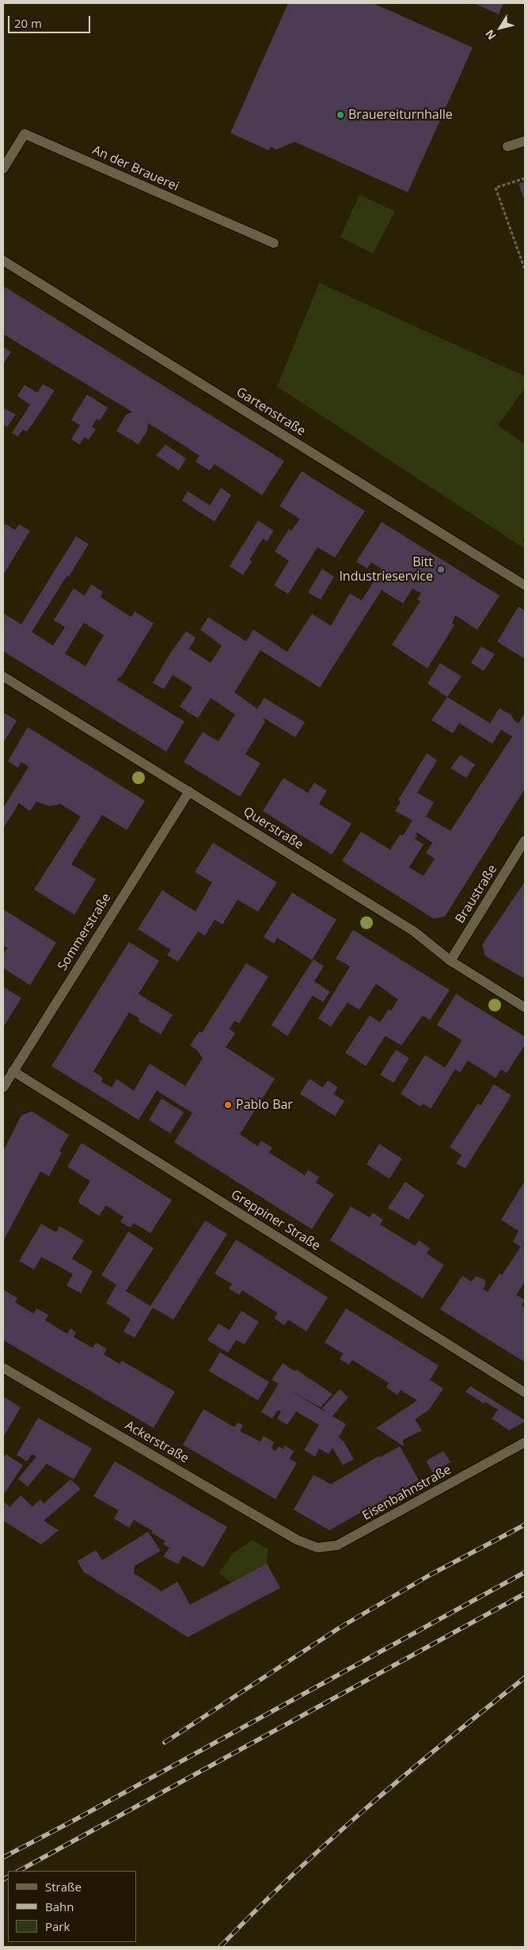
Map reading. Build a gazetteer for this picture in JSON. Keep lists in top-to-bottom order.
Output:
{
  "streets": {
    "street": [
      "An der Brauerei",
      "Gartenstraße",
      "Querstraße",
      "Braustraße",
      "Sommerstraße",
      "Greppiner Straße",
      "Ackerstraße",
      "Eisenbahnstraße"
    ]
  },
  "crossings": [
    ["Querstraße", "Braustraße"],
    ["Querstraße", "Sommerstraße"],
    ["Sommerstraße", "Greppiner Straße"],
    ["Ackerstraße", "Eisenbahnstraße"]
  ],
  "places": ["Brauereiturnhalle", "Bitt Industrieservice", "Pablo Bar"],
  "legend": ["Straße", "Bahn", "Park"],
  "scale_bar": "20 m",
  "north": "bottom left"
}
